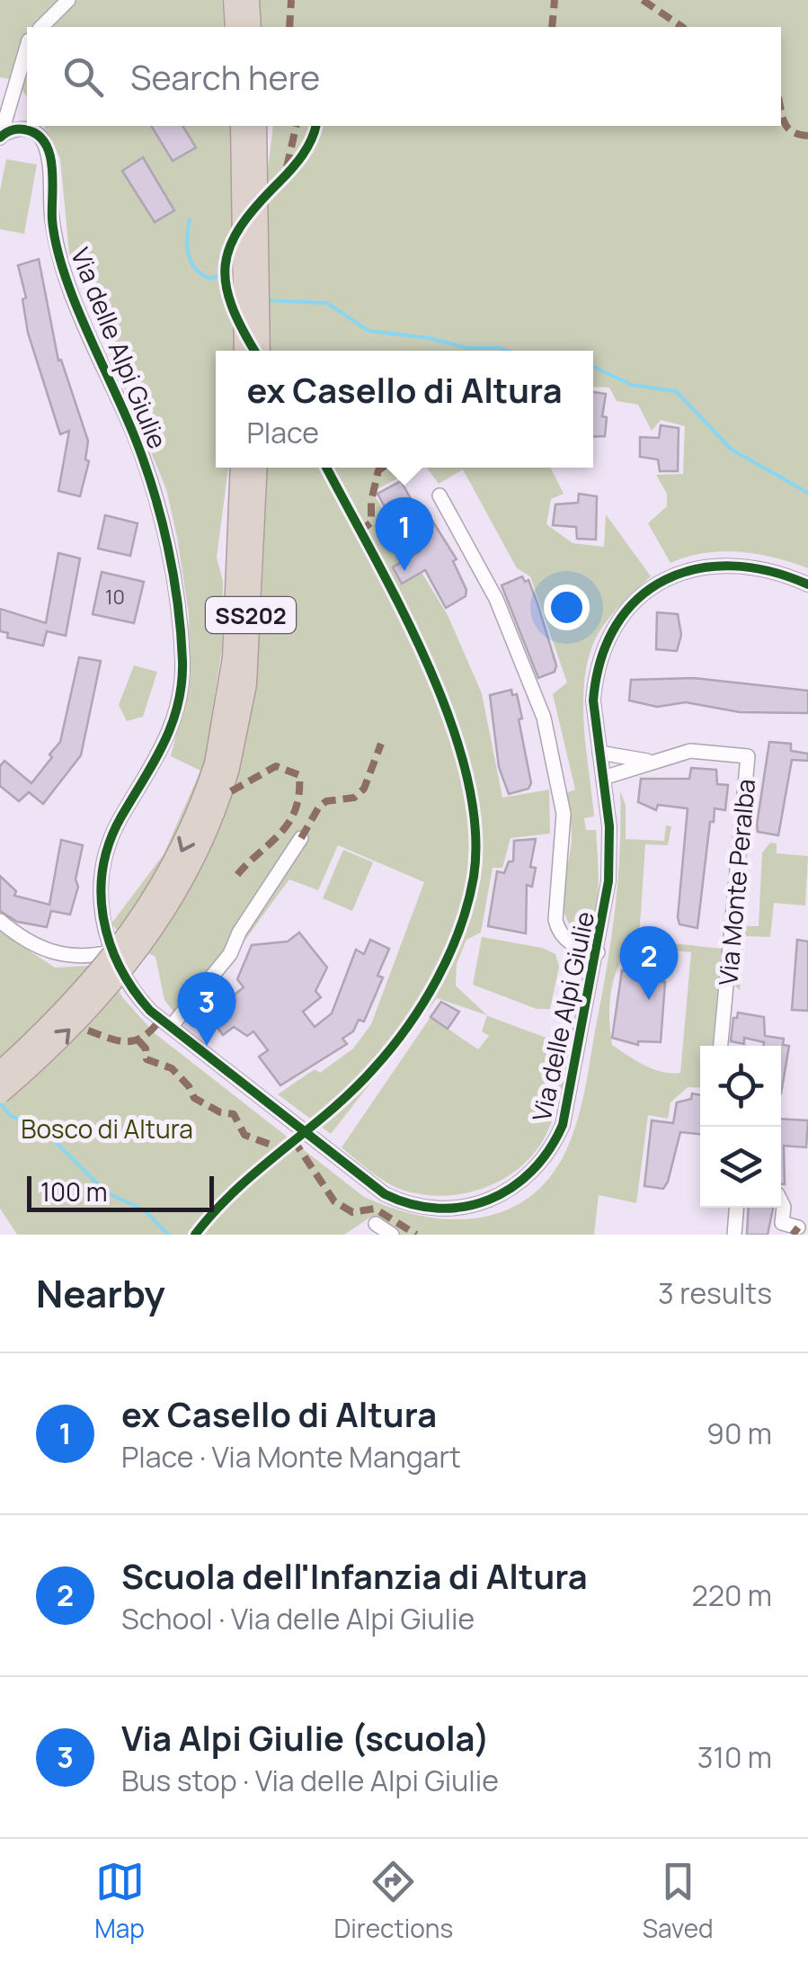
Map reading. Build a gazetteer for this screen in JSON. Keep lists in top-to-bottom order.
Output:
{
  "streets": {
    "highway": ["SS202"],
    "street": ["Via delle Alpi Giulie", "Via Monte Peralba"]
  },
  "crossings": [
    ["Via delle Alpi Giulie", "Via Monte Peralba"]
  ],
  "parks": ["Bosco di Altura"],
  "house_numbers": ["10"],
  "scale_bar": "100 m",
  "page": {
    "search": "Search here",
    "popup": ["ex Casello di Altura", "Place"],
    "pins": ["1", "2", "3"],
    "scale": "100 m",
    "heading": ["Nearby", "3 results"],
    "list": [
      {
        "mark": "1",
        "name": "ex Casello di Altura",
        "note": "Place · Via Monte Mangart",
        "value": "90 m"
      },
      {
        "mark": "2",
        "name": "Scuola dell'Infanzia di Altura",
        "note": "School · Via delle Alpi Giulie",
        "value": "220 m"
      },
      {
        "mark": "3",
        "name": "Via Alpi Giulie (scuola)",
        "note": "Bus stop · Via delle Alpi Giulie",
        "value": "310 m"
      }
    ],
    "nav": ["Map", "Directions", "Saved"]
  }
}
